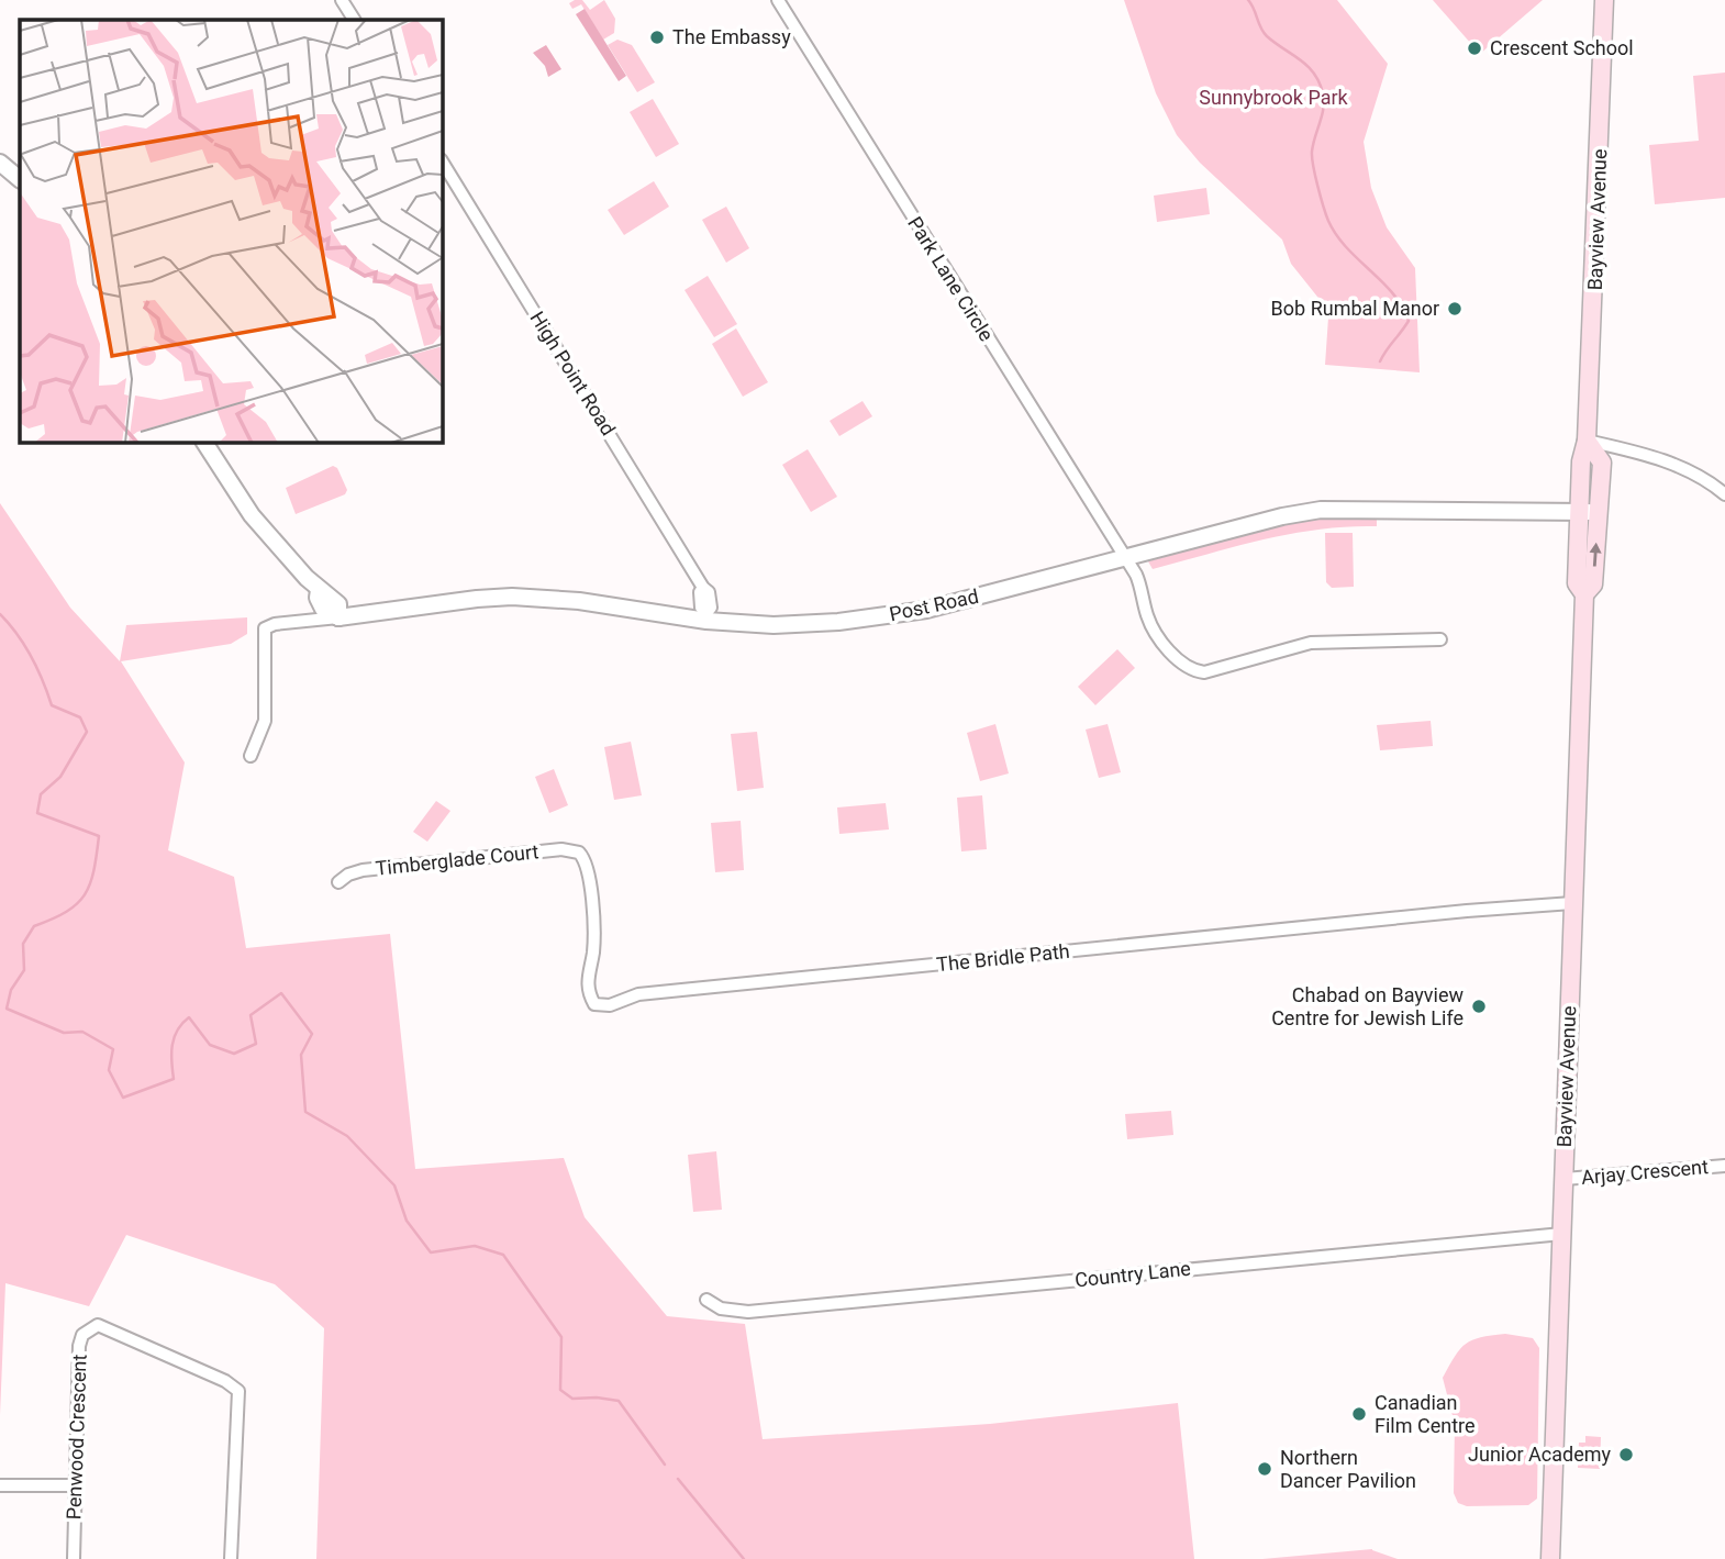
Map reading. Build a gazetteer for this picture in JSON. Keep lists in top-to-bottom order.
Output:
{
  "streets": {
    "main road": ["Bayview Avenue"],
    "street": [
      "Park Lane Circle",
      "High Point Road",
      "Post Road",
      "Timberglade Court",
      "The Bridle Path",
      "Arjay Crescent",
      "Country Lane",
      "Penwood Crescent"
    ]
  },
  "crossings": [
    ["Bayview Avenue", "Post Road"],
    ["Bayview Avenue", "The Bridle Path"],
    ["Bayview Avenue", "Arjay Crescent"],
    ["Bayview Avenue", "Country Lane"],
    ["Park Lane Circle", "Post Road"],
    ["High Point Road", "Post Road"],
    ["Timberglade Court", "The Bridle Path"]
  ],
  "parks": ["Sunnybrook Park"],
  "places": [
    "The Embassy",
    "Crescent School",
    "Bob Rumbal Manor",
    "Chabad on Bayview Centre for Jewish Life",
    "Canadian Film Centre",
    "Junior Academy",
    "Northern Dancer Pavilion"
  ]
}
